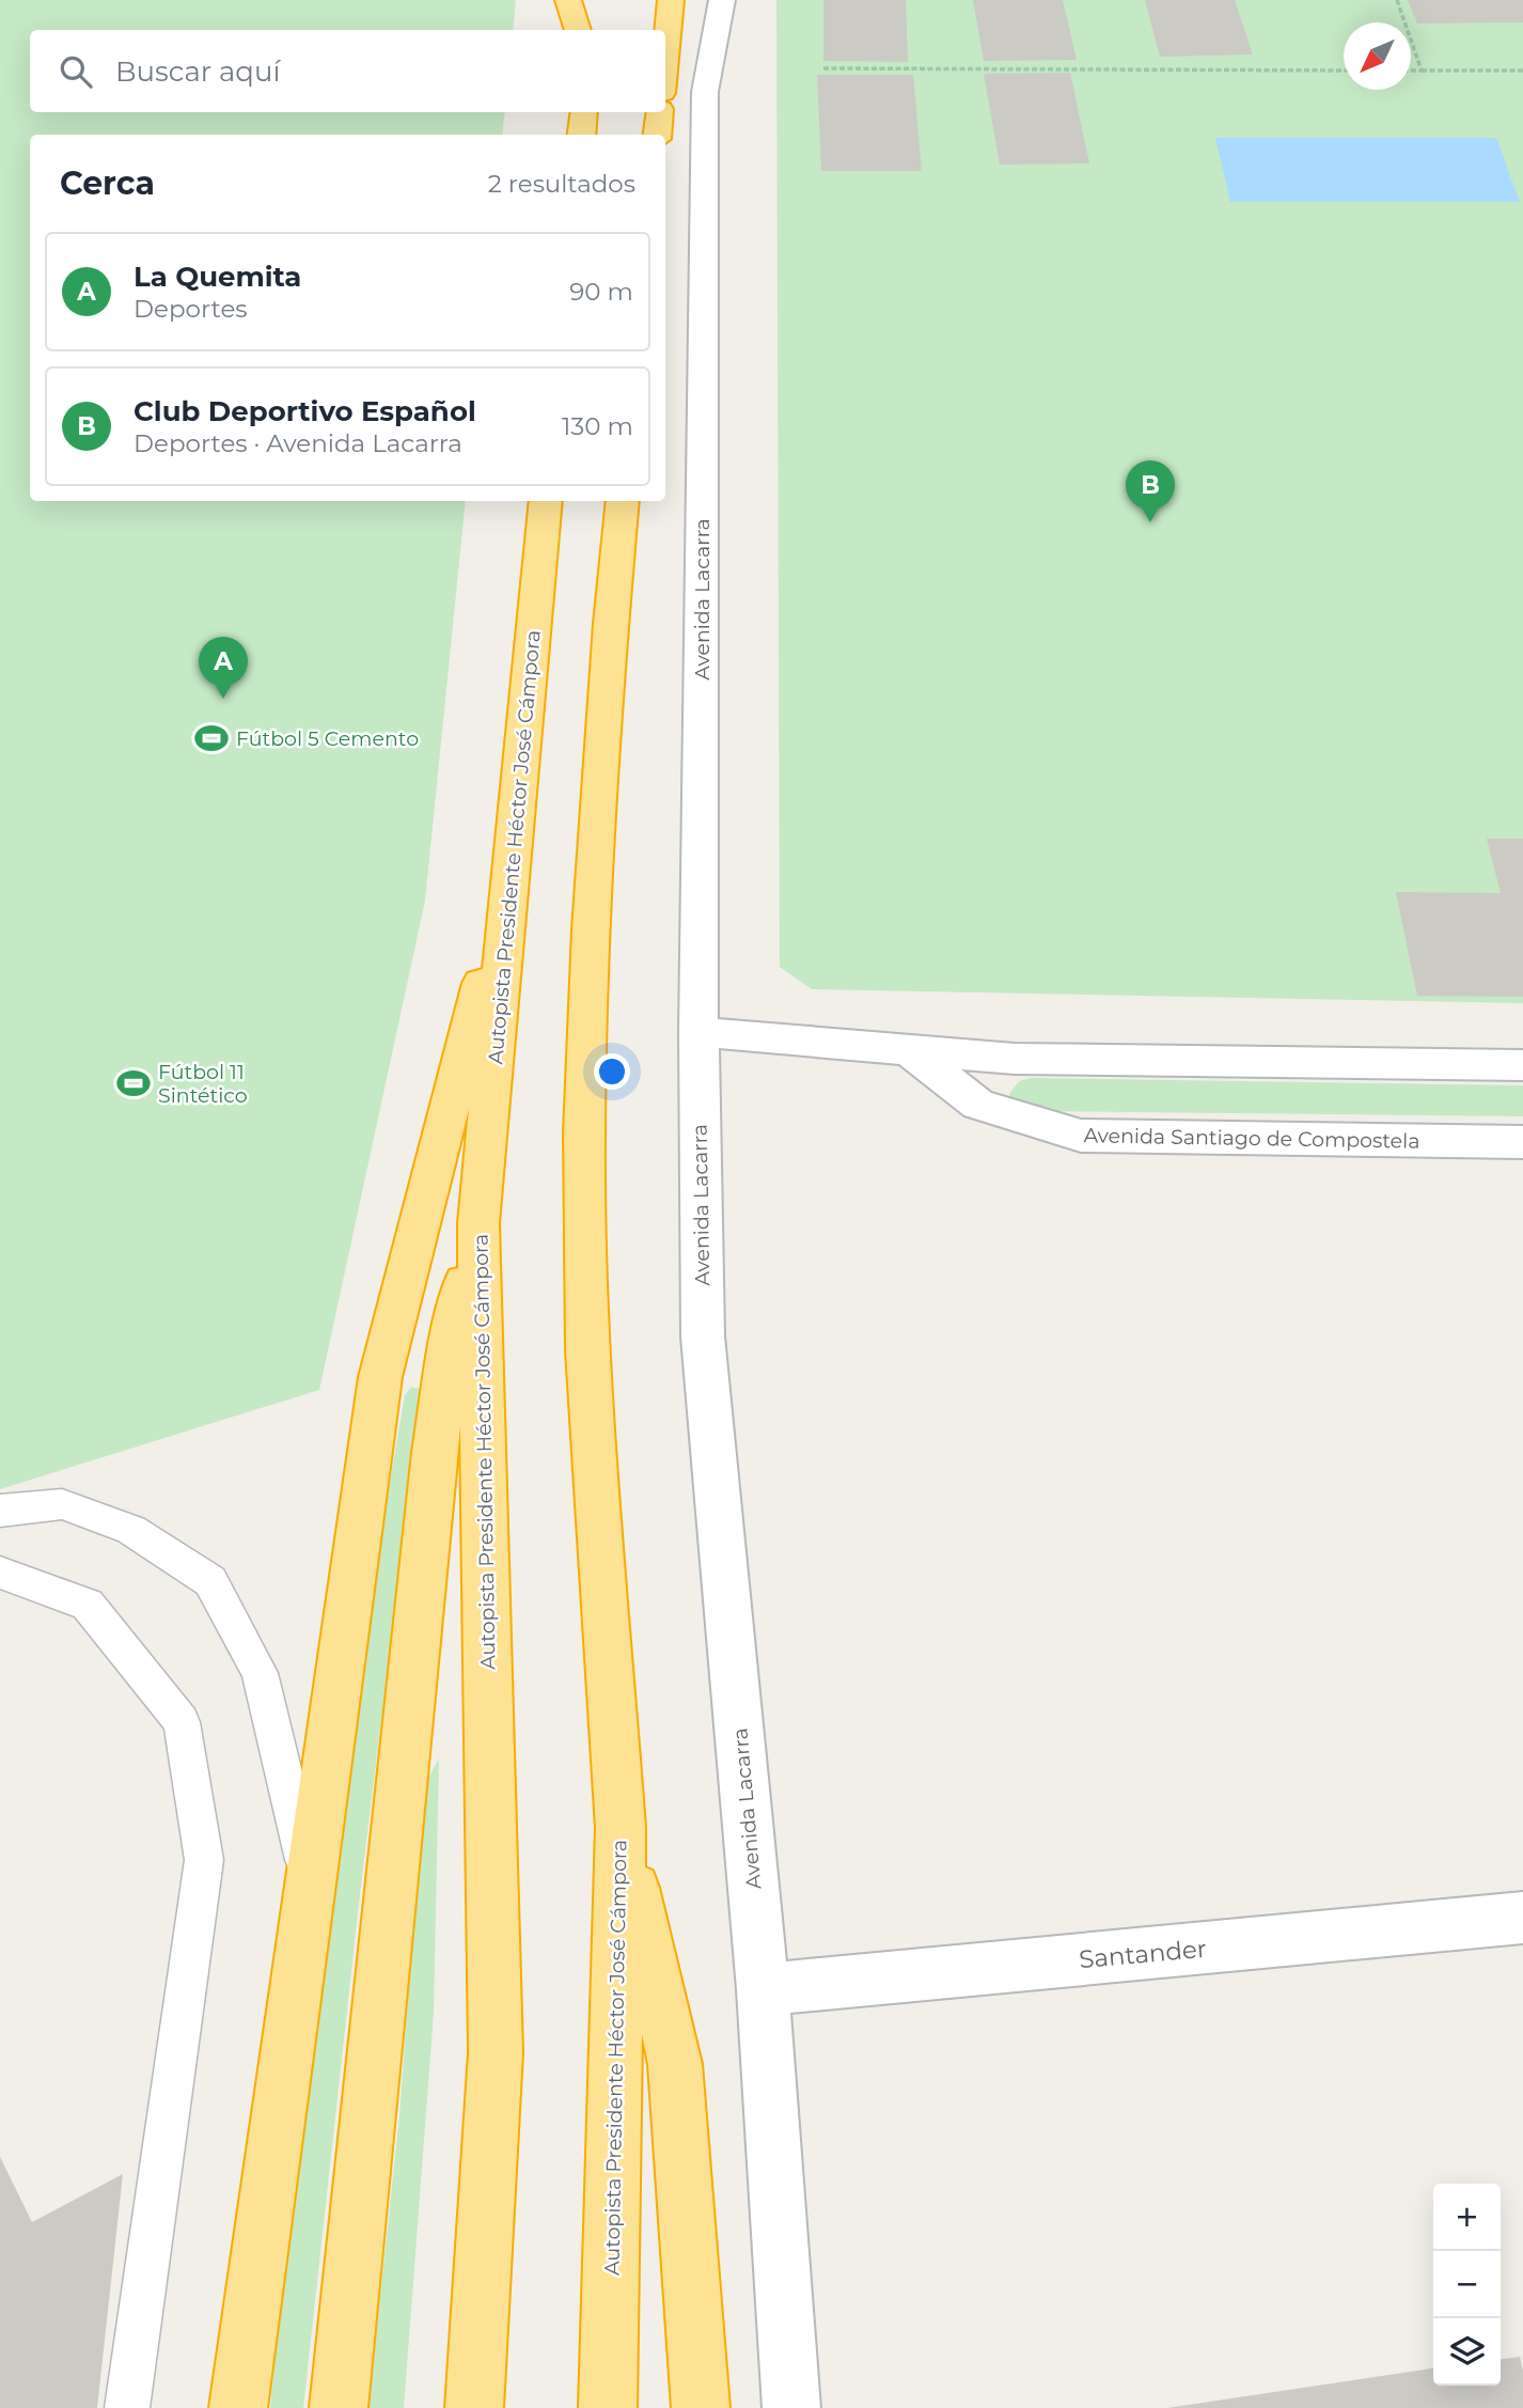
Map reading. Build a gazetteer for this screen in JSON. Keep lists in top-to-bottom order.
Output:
{
  "streets": {
    "highway": ["Autopista Presidente Héctor José Cámpora"],
    "street": ["Avenida Lacarra", "Avenida Santiago de Compostela", "Santander"]
  },
  "crossings": [
    ["Avenida Lacarra", "Santander"]
  ],
  "places": {
    "sports": ["Fútbol 5 Cemento", "Fútbol 11 Sintético"]
  },
  "north": "bottom left",
  "page": {
    "search": "Buscar aquí",
    "heading": ["Cerca", "2 resultados"],
    "list": [
      {
        "mark": "A",
        "name": "La Quemita",
        "note": "Deportes",
        "value": "90 m"
      },
      {
        "mark": "B",
        "name": "Club Deportivo Español",
        "note": "Deportes · Avenida Lacarra",
        "value": "130 m"
      }
    ],
    "pins": ["B", "A"],
    "map_buttons": ["+", "−"]
  }
}
